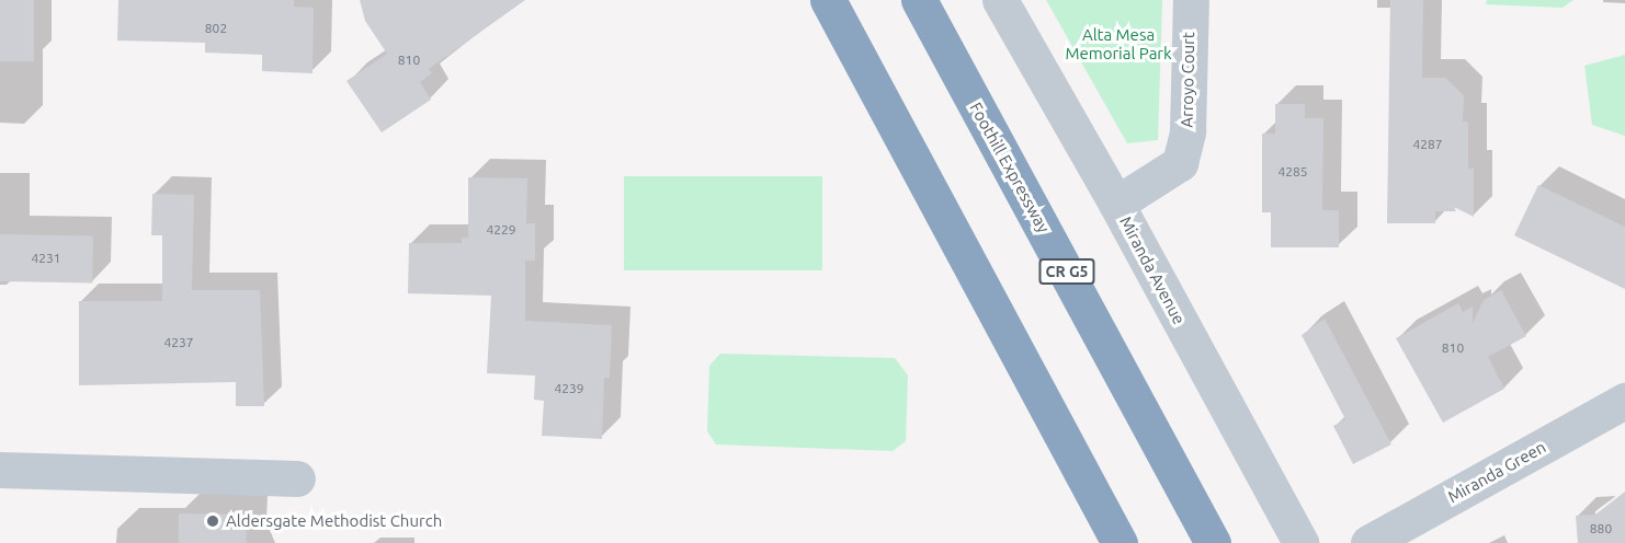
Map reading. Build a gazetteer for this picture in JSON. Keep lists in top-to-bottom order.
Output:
{
  "streets": {
    "highway": ["Foothill Expressway", "CR G5"],
    "street": ["Arroyo Court", "Miranda Avenue", "Miranda Green"]
  },
  "crossings": [
    ["Arroyo Court", "Miranda Avenue"]
  ],
  "parks": ["Alta Mesa Memorial Park"],
  "places": ["Aldersgate Methodist Church"],
  "house_numbers": [
    "802",
    "810",
    "4287",
    "4285",
    "4229",
    "4231",
    "4237",
    "810",
    "4239",
    "880"
  ]
}
